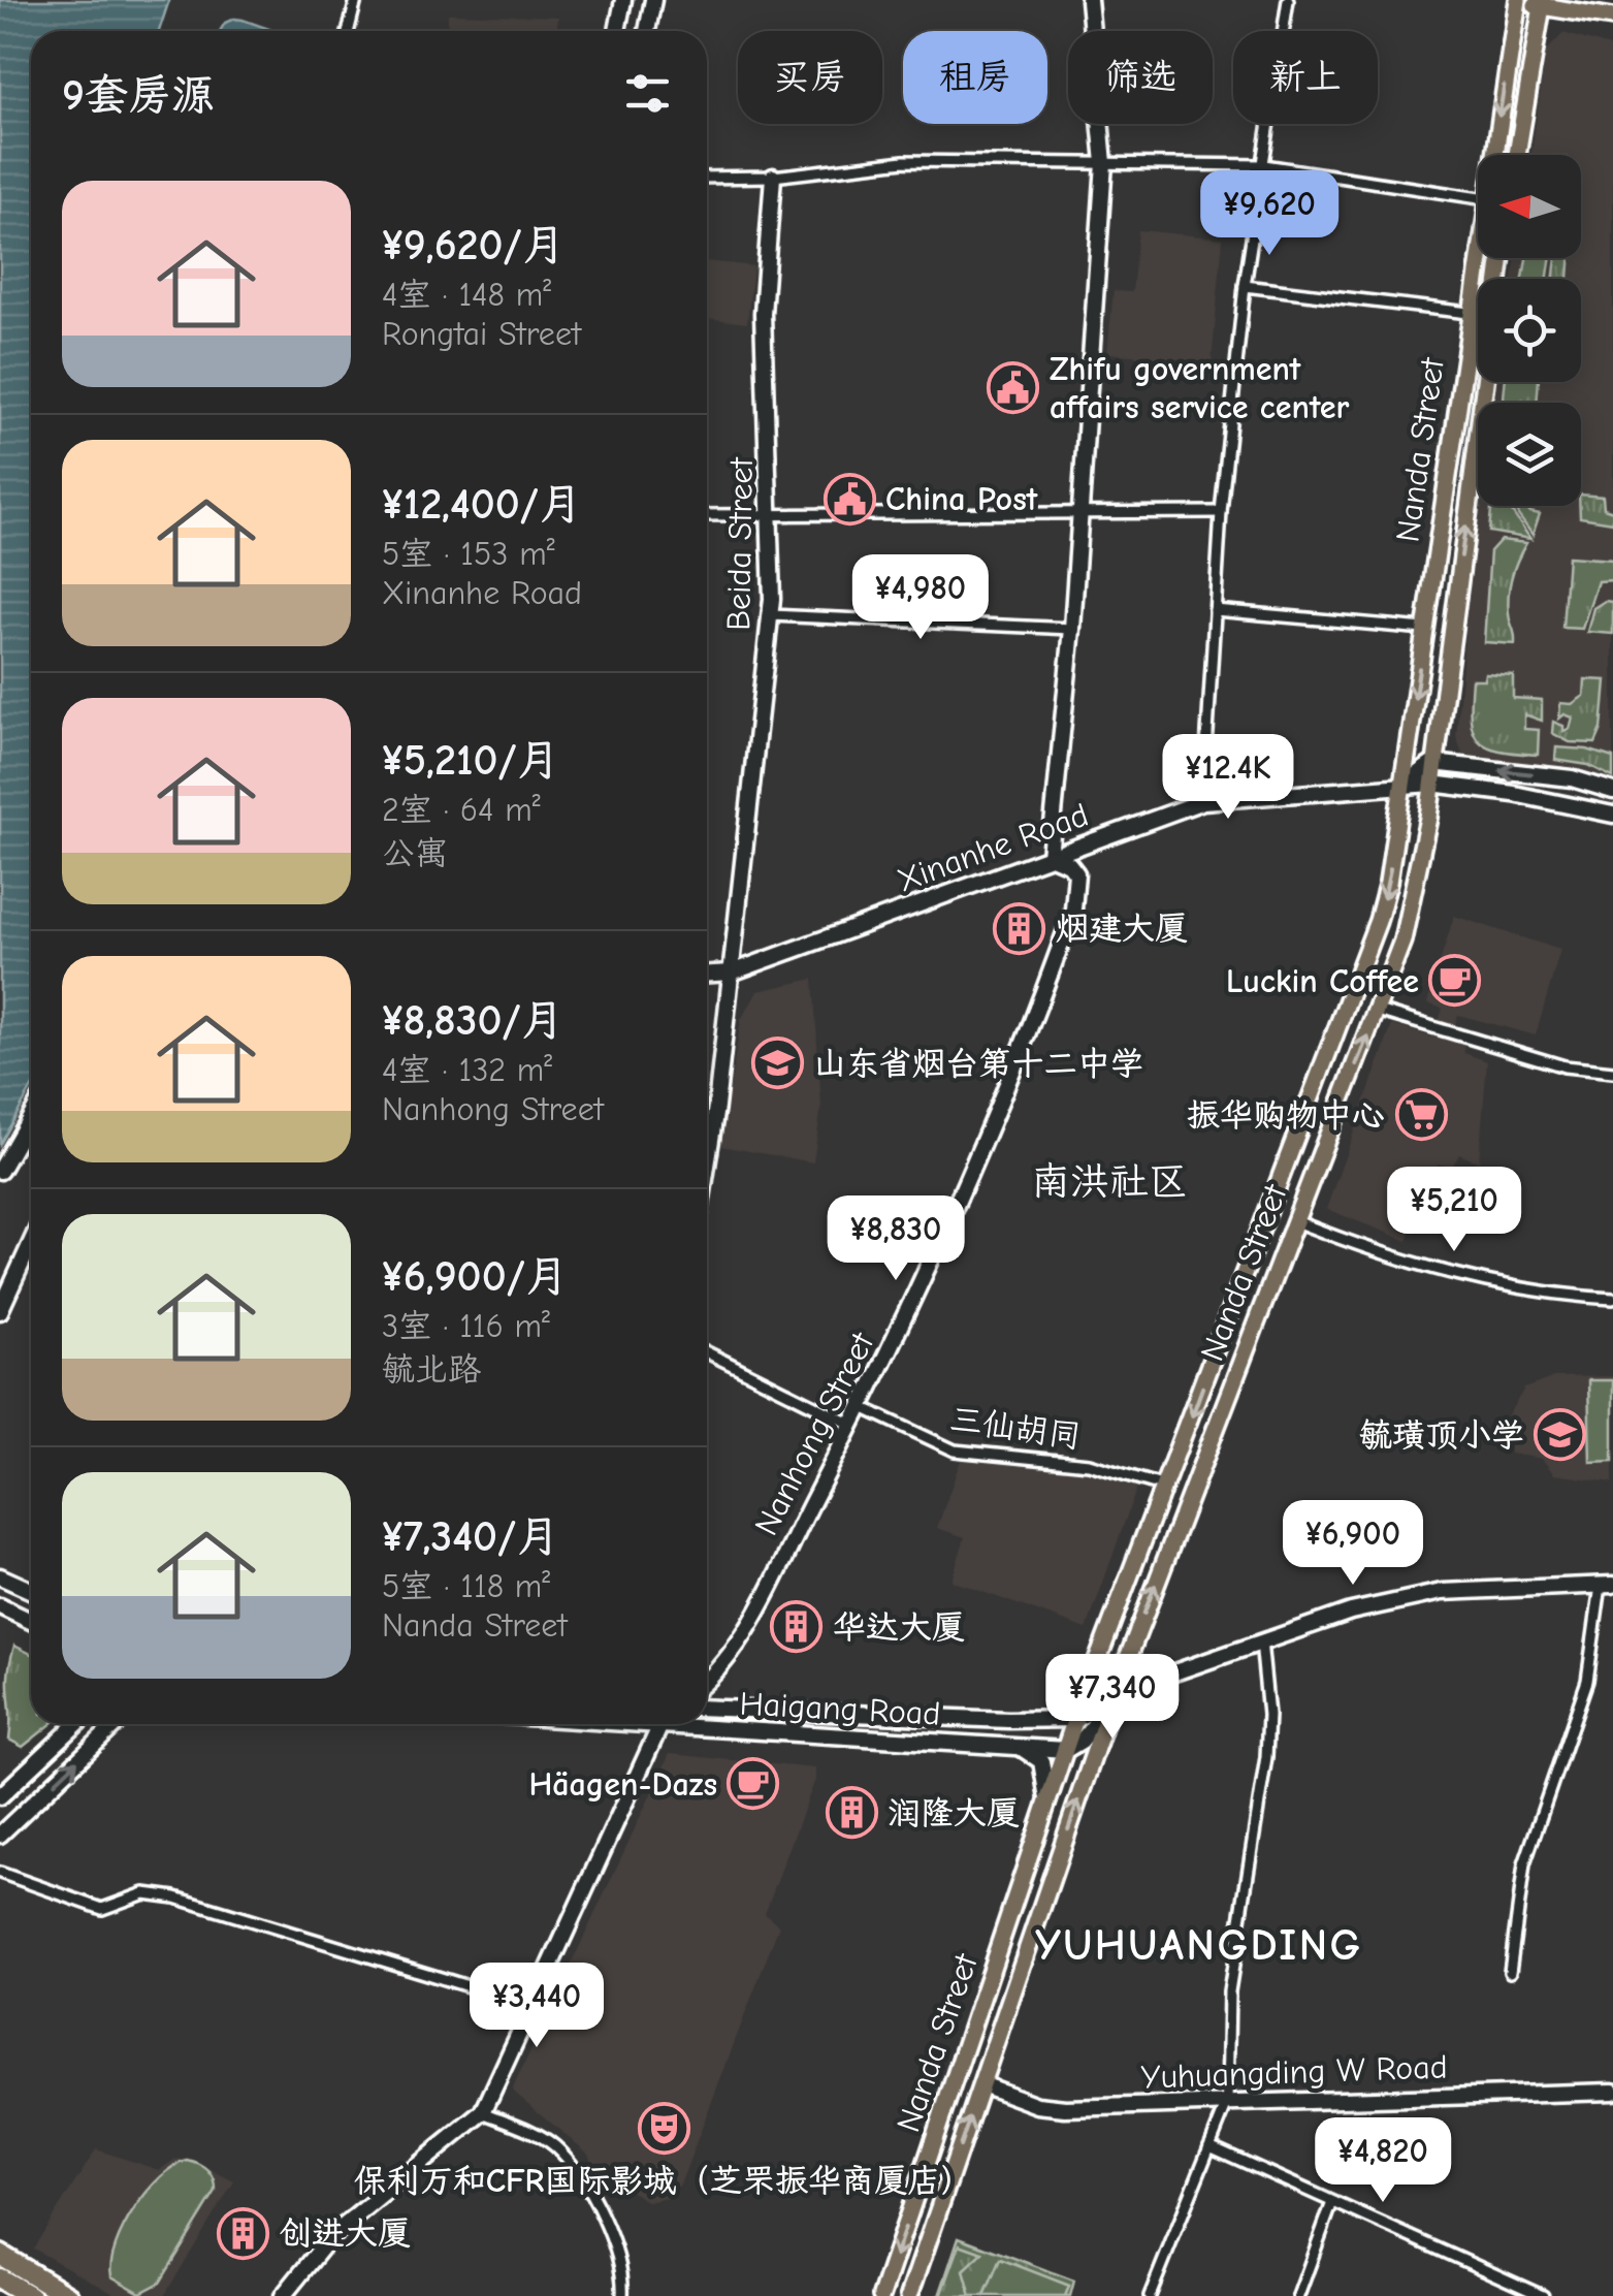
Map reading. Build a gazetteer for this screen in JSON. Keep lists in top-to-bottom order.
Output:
{
  "streets": {
    "main road": ["Nanda Street"],
    "street": [
      "Beida Street",
      "Xinanhe Road",
      "三仙胡同",
      "Nanhong Street",
      "Haigang Road",
      "Yuhuangding W Road"
    ]
  },
  "crossings": [
    ["Nanda Street", "Xinanhe Road"],
    ["Nanda Street", "三仙胡同"],
    ["Nanda Street", "Haigang Road"],
    ["Nanda Street", "Yuhuangding W Road"],
    ["Beida Street", "Xinanhe Road"],
    ["Xinanhe Road", "Nanhong Street"],
    ["三仙胡同", "Nanhong Street"]
  ],
  "districts": ["南洪社区", "YUHUANGDING"],
  "places": {
    "public building": ["Zhifu government affairs service center", "China Post"],
    "building": [
      "烟建大厦",
      "华达大厦",
      "润隆大厦",
      "创进大厦"
    ],
    "cafe": ["Luckin Coffee", "Häagen-Dazs"],
    "school or university": ["山东省烟台第十二中学", "毓璜顶小学"],
    "supermarket": ["振华购物中心"],
    "theatre": ["保利万和CFR国际影城（芝罘振华商厦店）"]
  },
  "north": "left",
  "page": {
    "chip": [
      "买房",
      "租房",
      "筛选",
      "新上"
    ],
    "heading": "9套房源",
    "list": [
      {
        "name": "¥9,620/月",
        "note": "4室 · 148 m² · Rongtai Street"
      },
      {
        "name": "¥12,400/月",
        "note": "5室 · 153 m² · Xinanhe Road"
      },
      {
        "name": "¥5,210/月",
        "note": "2室 · 64 m² · 公寓"
      },
      {
        "name": "¥8,830/月",
        "note": "4室 · 132 m² · Nanhong Street"
      },
      {
        "name": "¥6,900/月",
        "note": "3室 · 116 m² · 毓北路"
      },
      {
        "name": "¥7,340/月",
        "note": "5室 · 118 m² · Nanda Street"
      }
    ],
    "price": [
      "¥9,620",
      "¥4,980",
      "¥12.4K",
      "¥5,210",
      "¥8,830",
      "¥6,900",
      "¥7,340",
      "¥3,440",
      "¥4,820"
    ]
  }
}
